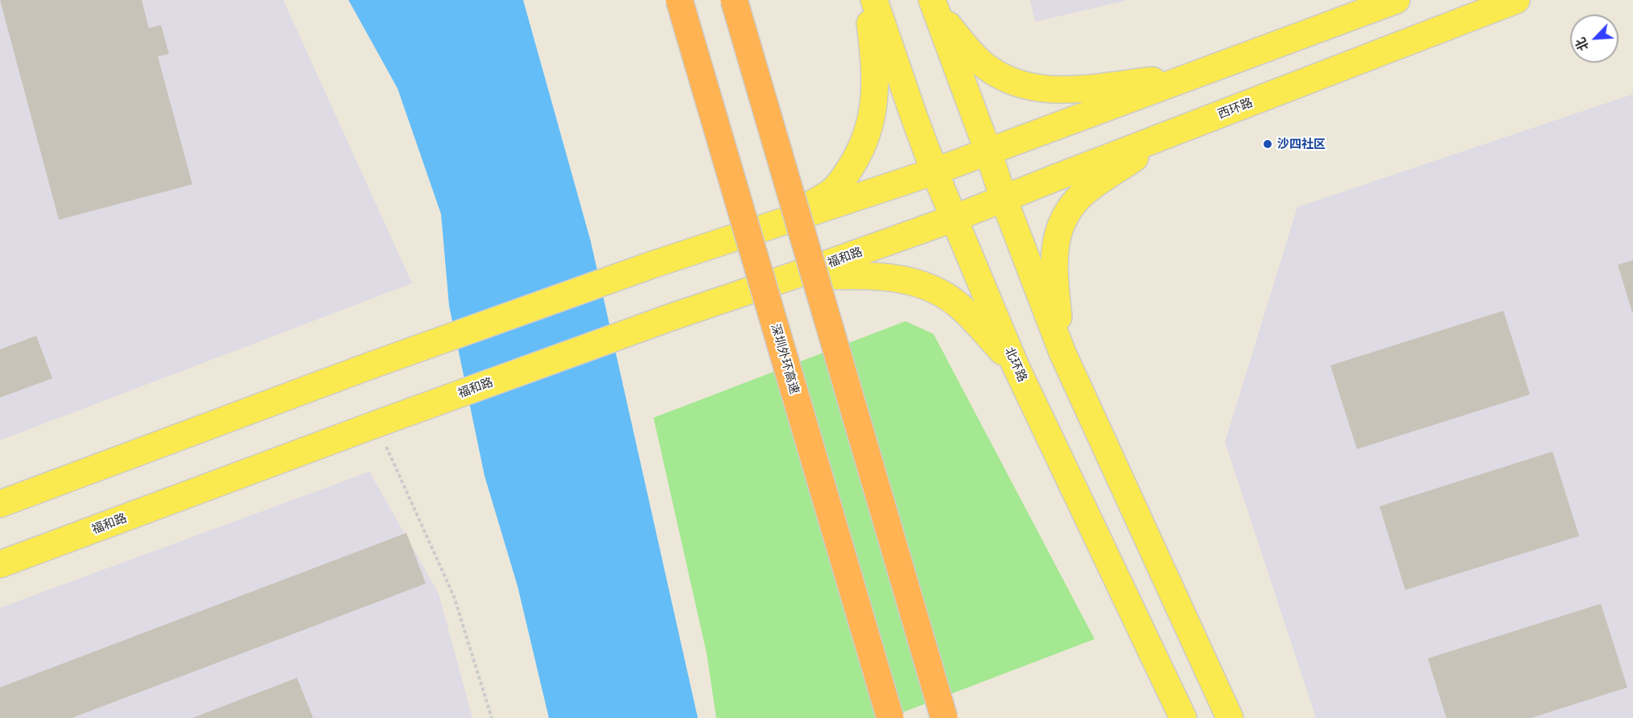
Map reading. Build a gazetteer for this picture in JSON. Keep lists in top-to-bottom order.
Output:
{
  "streets": {
    "highway": ["深圳外环高速"],
    "main road": ["西环路", "福和路", "北环路"]
  },
  "crossings": [
    ["西环路", "福和路"],
    ["西环路", "北环路"],
    ["福和路", "北环路"]
  ],
  "places": ["沙四社区"],
  "north": "bottom left"
}
